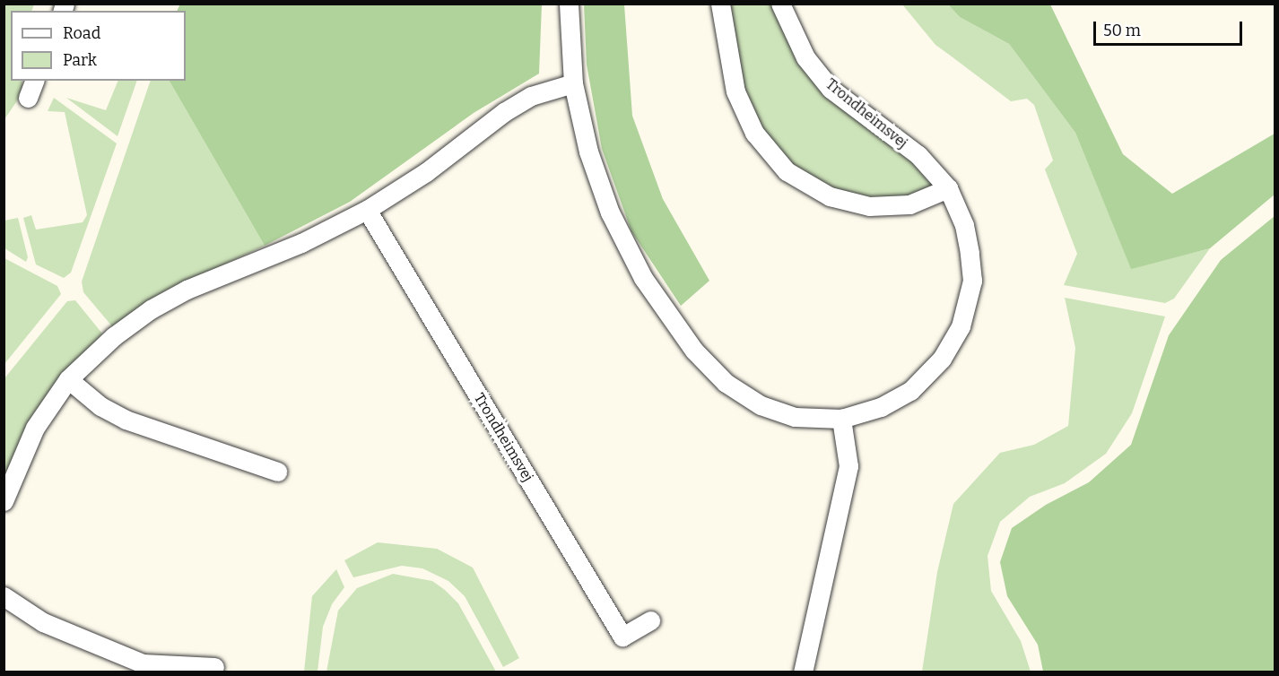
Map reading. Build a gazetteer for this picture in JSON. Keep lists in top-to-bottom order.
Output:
{
  "streets": {
    "street": ["Trondheimsvej"]
  },
  "legend": ["Road", "Park"],
  "scale_bar": "50 m"
}
